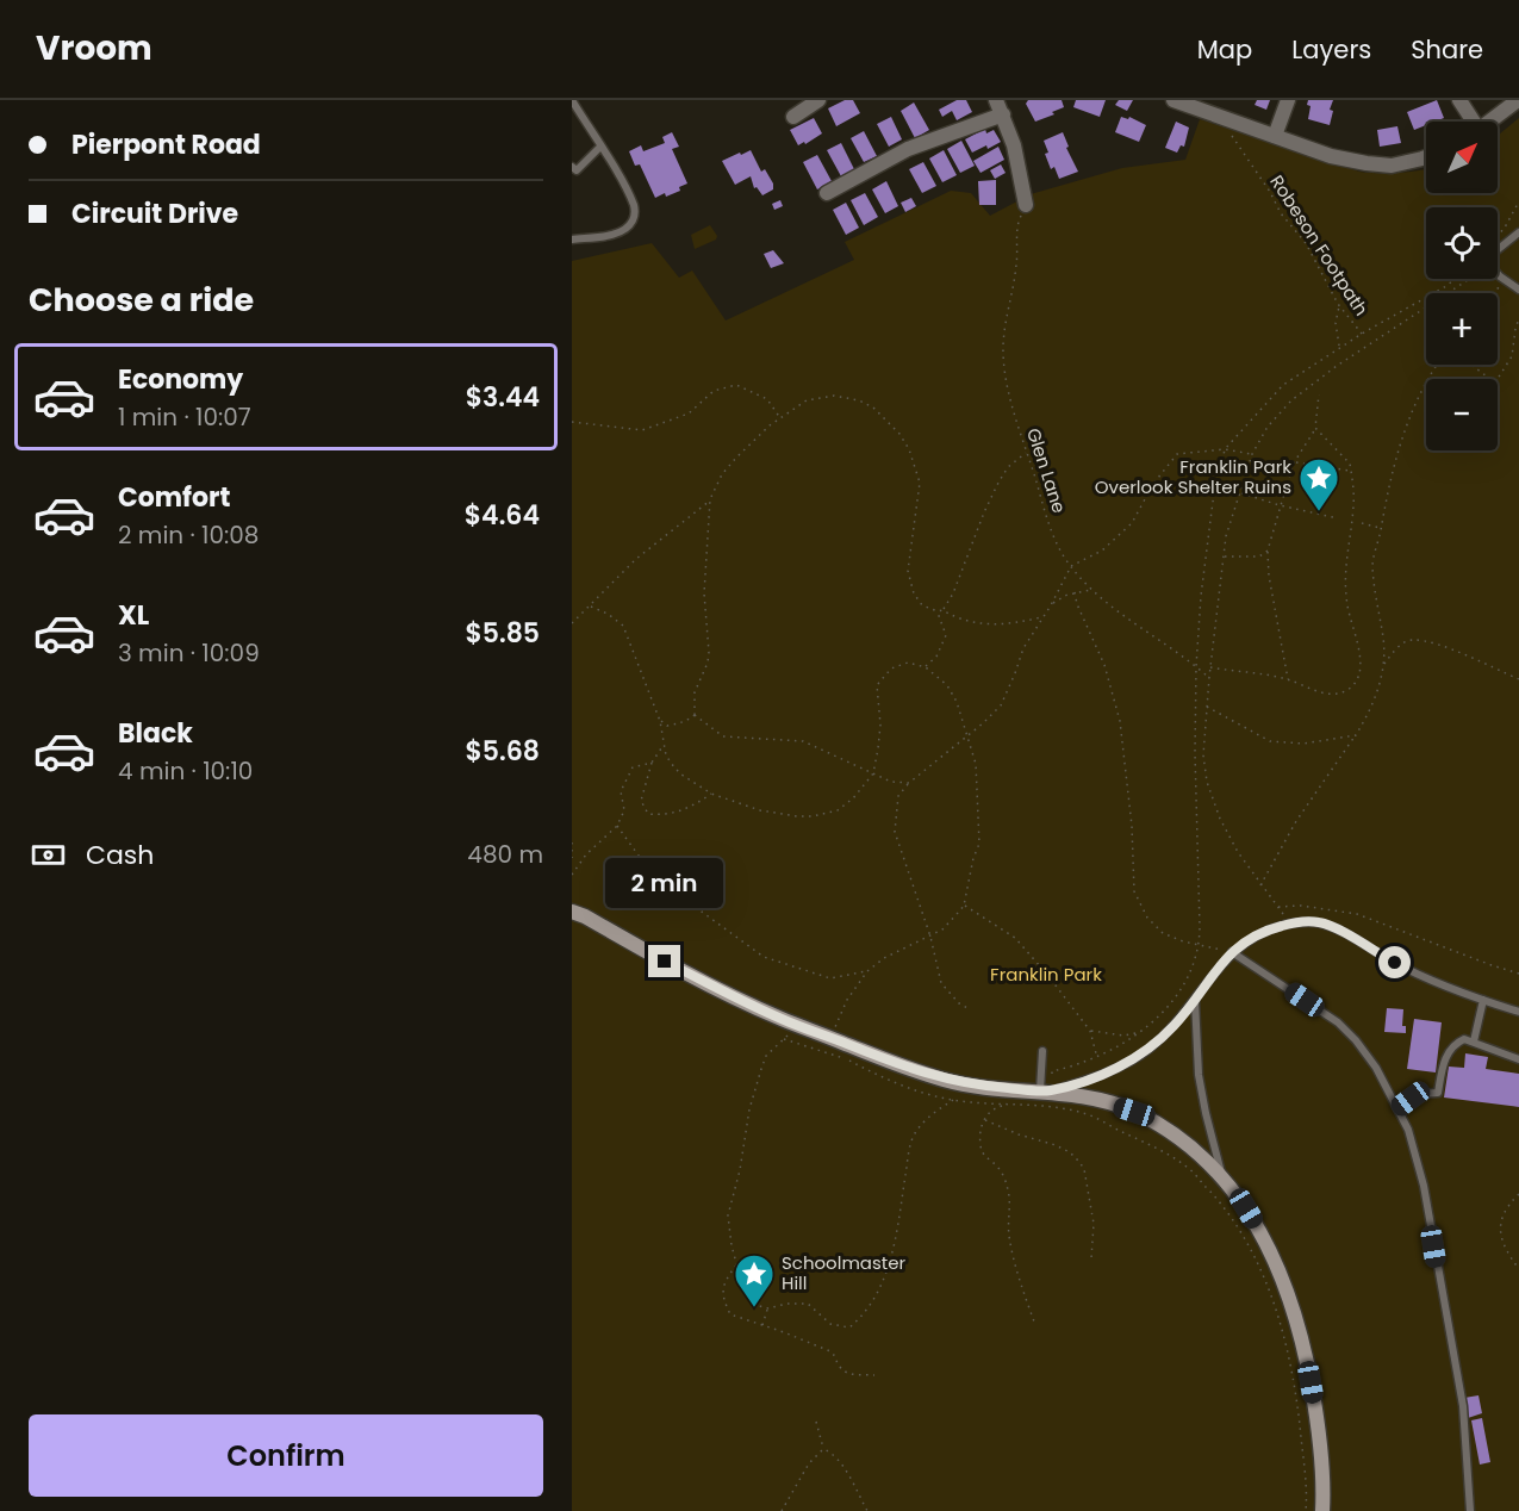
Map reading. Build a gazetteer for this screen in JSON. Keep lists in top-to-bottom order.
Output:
{
  "streets": {
    "path": ["Robeson Footpath", "Glen Lane"]
  },
  "parks": ["Franklin Park"],
  "places": {
    "place": ["Franklin Park Overlook Shelter Ruins", "Schoolmaster Hill"]
  },
  "north": "top right",
  "page": {
    "header": "Vroom",
    "nav": ["Map", "Layers", "Share"],
    "banner": ["Pierpont Road", "Circuit Drive"],
    "map_buttons": ["+", "−"],
    "heading": "Choose a ride",
    "list": [
      {
        "name": "Economy",
        "note": "1 min · 10:07",
        "value": "$3.44"
      },
      {
        "name": "Comfort",
        "note": "2 min · 10:08",
        "value": "$4.64"
      },
      {
        "name": "XL",
        "note": "3 min · 10:09",
        "value": "$5.85"
      },
      {
        "name": "Black",
        "note": "4 min · 10:10",
        "value": "$5.68"
      }
    ],
    "pay": ["Cash", "480 m"],
    "bubble": "2 min",
    "buttons": "Confirm"
  }
}
